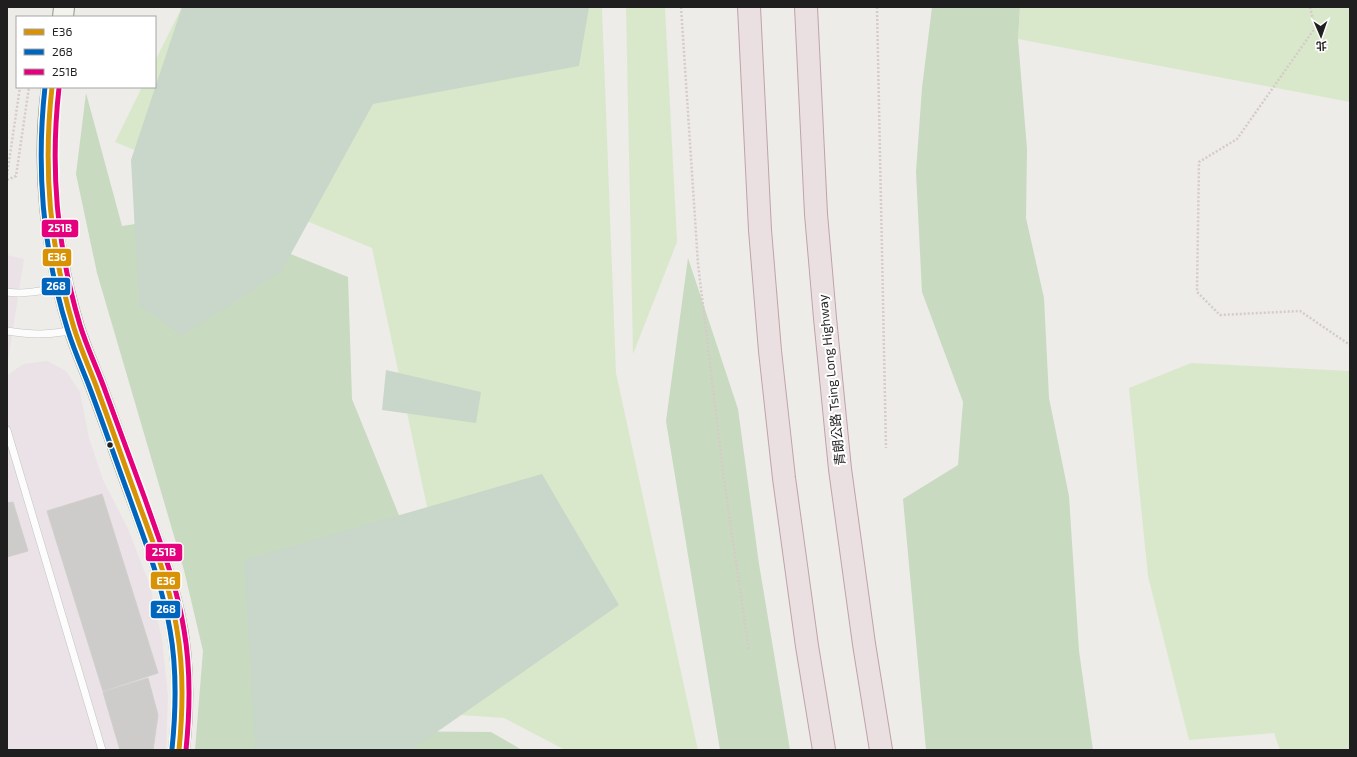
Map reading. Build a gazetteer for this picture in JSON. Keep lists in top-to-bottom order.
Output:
{
  "streets": {
    "highway": ["青朗公路 Tsing Long Highway"]
  },
  "lines": ["transit line E36", "transit line 268", "transit line 251B"],
  "legend": ["E36", "268", "251B"],
  "north": "bottom"
}
